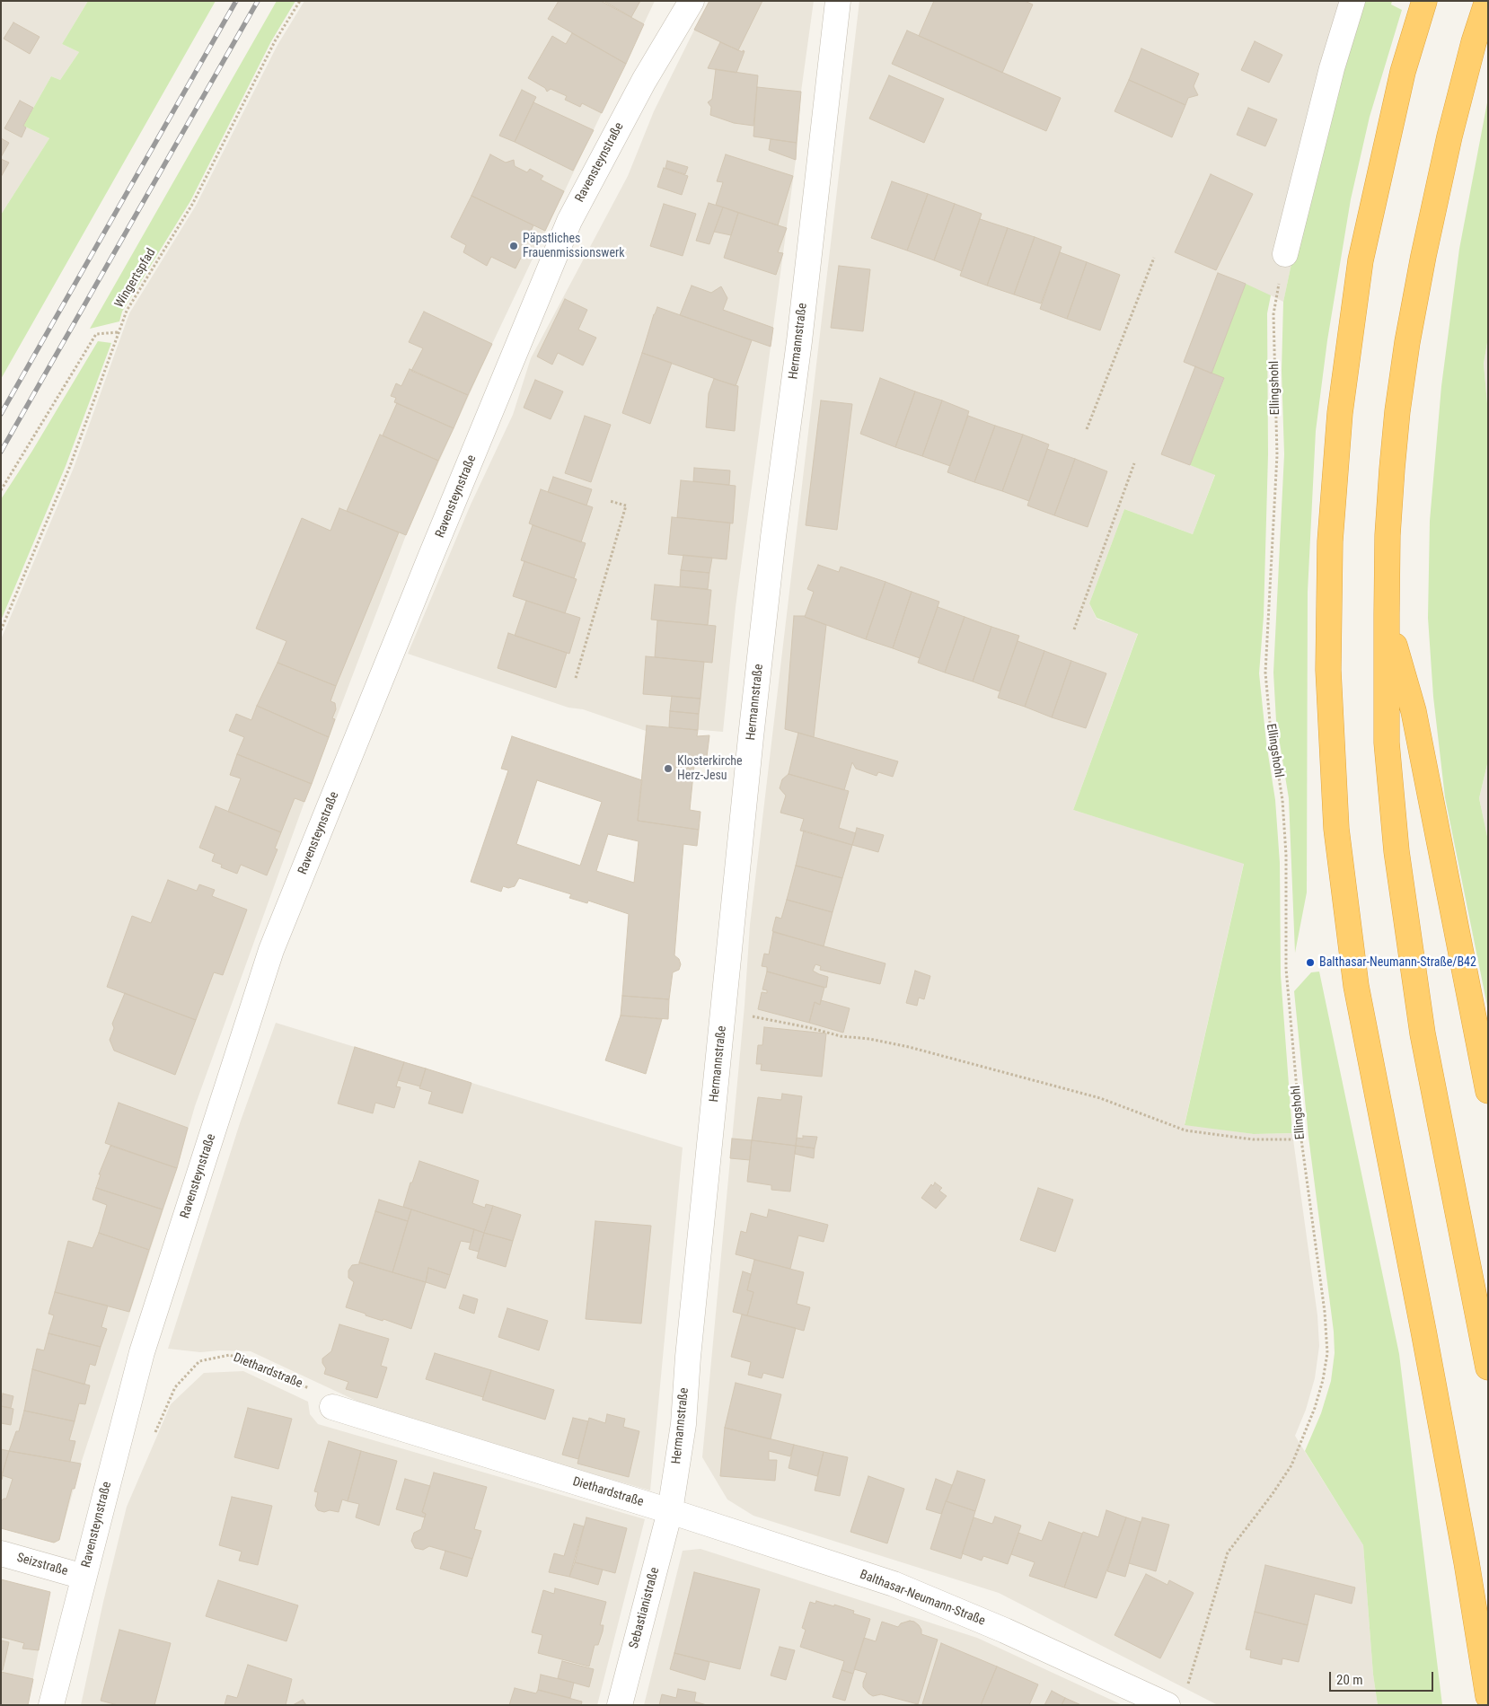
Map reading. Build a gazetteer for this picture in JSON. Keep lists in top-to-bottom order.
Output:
{
  "streets": {
    "street": [
      "Ravensteynstraße",
      "Hermannstraße",
      "Diethardstraße",
      "Seizstraße",
      "Balthasar-Neumann-Straße",
      "Sebastianistraße"
    ],
    "path": ["Wingertspfad", "Ellingshohl"]
  },
  "crossings": [
    ["Ravensteynstraße", "Seizstraße"],
    ["Hermannstraße", "Diethardstraße"],
    ["Hermannstraße", "Balthasar-Neumann-Straße"],
    ["Hermannstraße", "Sebastianistraße"],
    ["Diethardstraße", "Balthasar-Neumann-Straße"],
    ["Diethardstraße", "Sebastianistraße"],
    ["Balthasar-Neumann-Straße", "Sebastianistraße"]
  ],
  "places": ["Päpstliches Frauenmissionswerk", "Klosterkirche Herz-Jesu", "Balthasar-Neumann-Straße/B42"],
  "scale_bar": "20 m"
}
